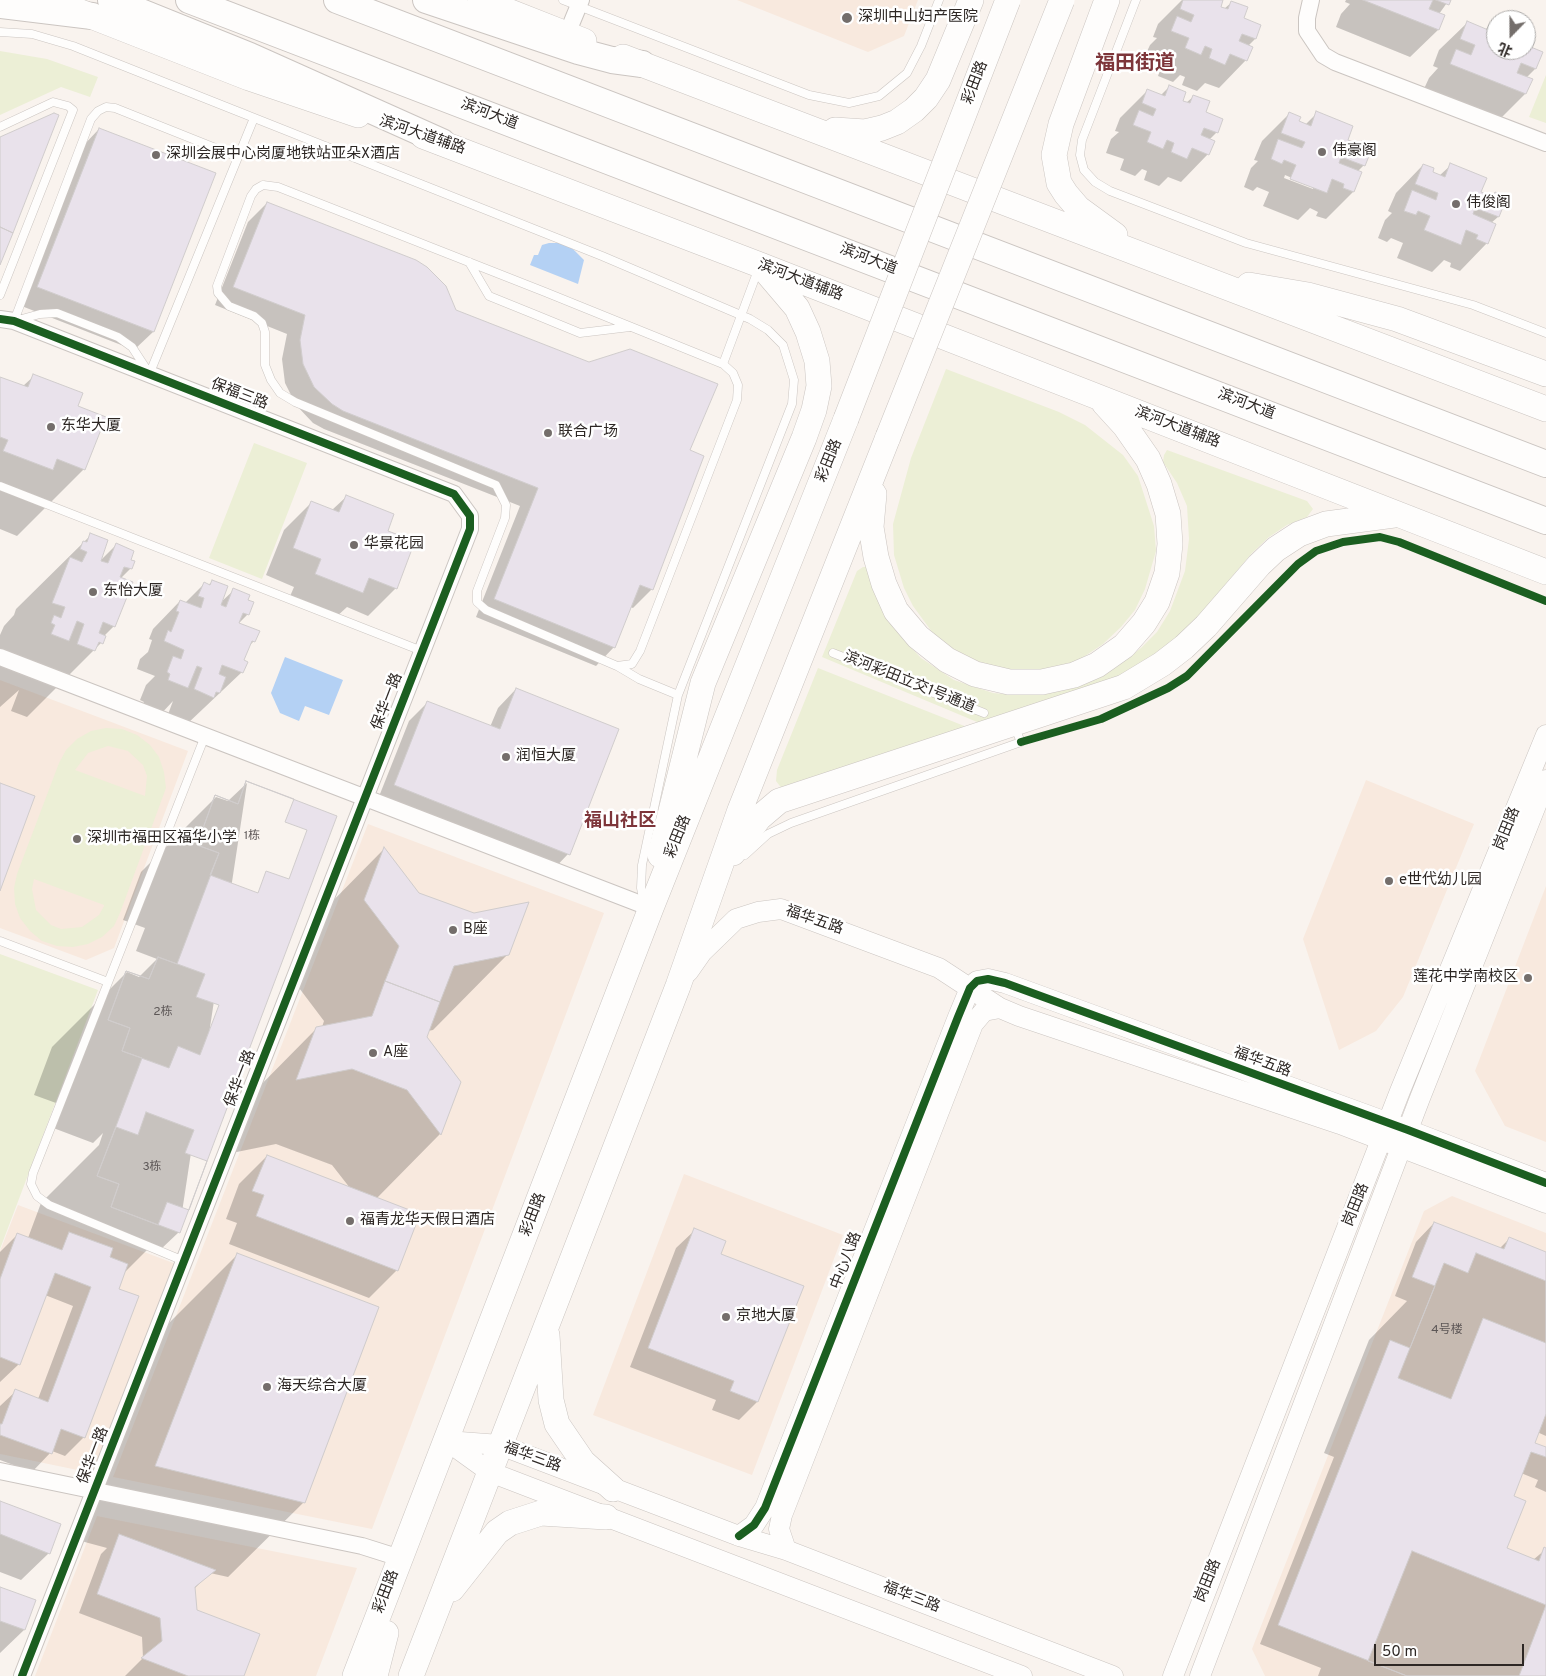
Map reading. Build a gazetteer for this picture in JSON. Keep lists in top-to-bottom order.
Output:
{
  "streets": {
    "highway": ["滨河大道"],
    "main road": ["彩田路", "滨河大道辅路"],
    "street": [
      "保福三路",
      "保华一路",
      "岗田路",
      "福华五路",
      "中心八路",
      "福华三路"
    ],
    "lane": ["滨河彩田立交1号通道"]
  },
  "crossings": [
    ["彩田路", "福华三路"],
    ["保福三路", "保华一路"],
    ["岗田路", "福华五路"],
    ["福华五路", "中心八路"],
    ["中心八路", "福华三路"]
  ],
  "districts": ["福田街道", "福山社区"],
  "places": [
    "深圳中山妇产医院",
    "伟豪阁",
    "深圳会展中心岗厦地铁站亚朵X酒店",
    "伟俊阁",
    "东华大厦",
    "联合广场",
    "华景花园",
    "东怡大厦",
    "润恒大厦",
    "深圳市福田区福华小学",
    "e世代幼儿园",
    "B座",
    "莲花中学南校区",
    "A座",
    "福青龙华天假日酒店",
    "京地大厦",
    "海天综合大厦"
  ],
  "house_numbers": [
    "1栋",
    "2栋",
    "3栋",
    "4号楼"
  ],
  "scale_bar": "50 m",
  "north": "bottom"
}
